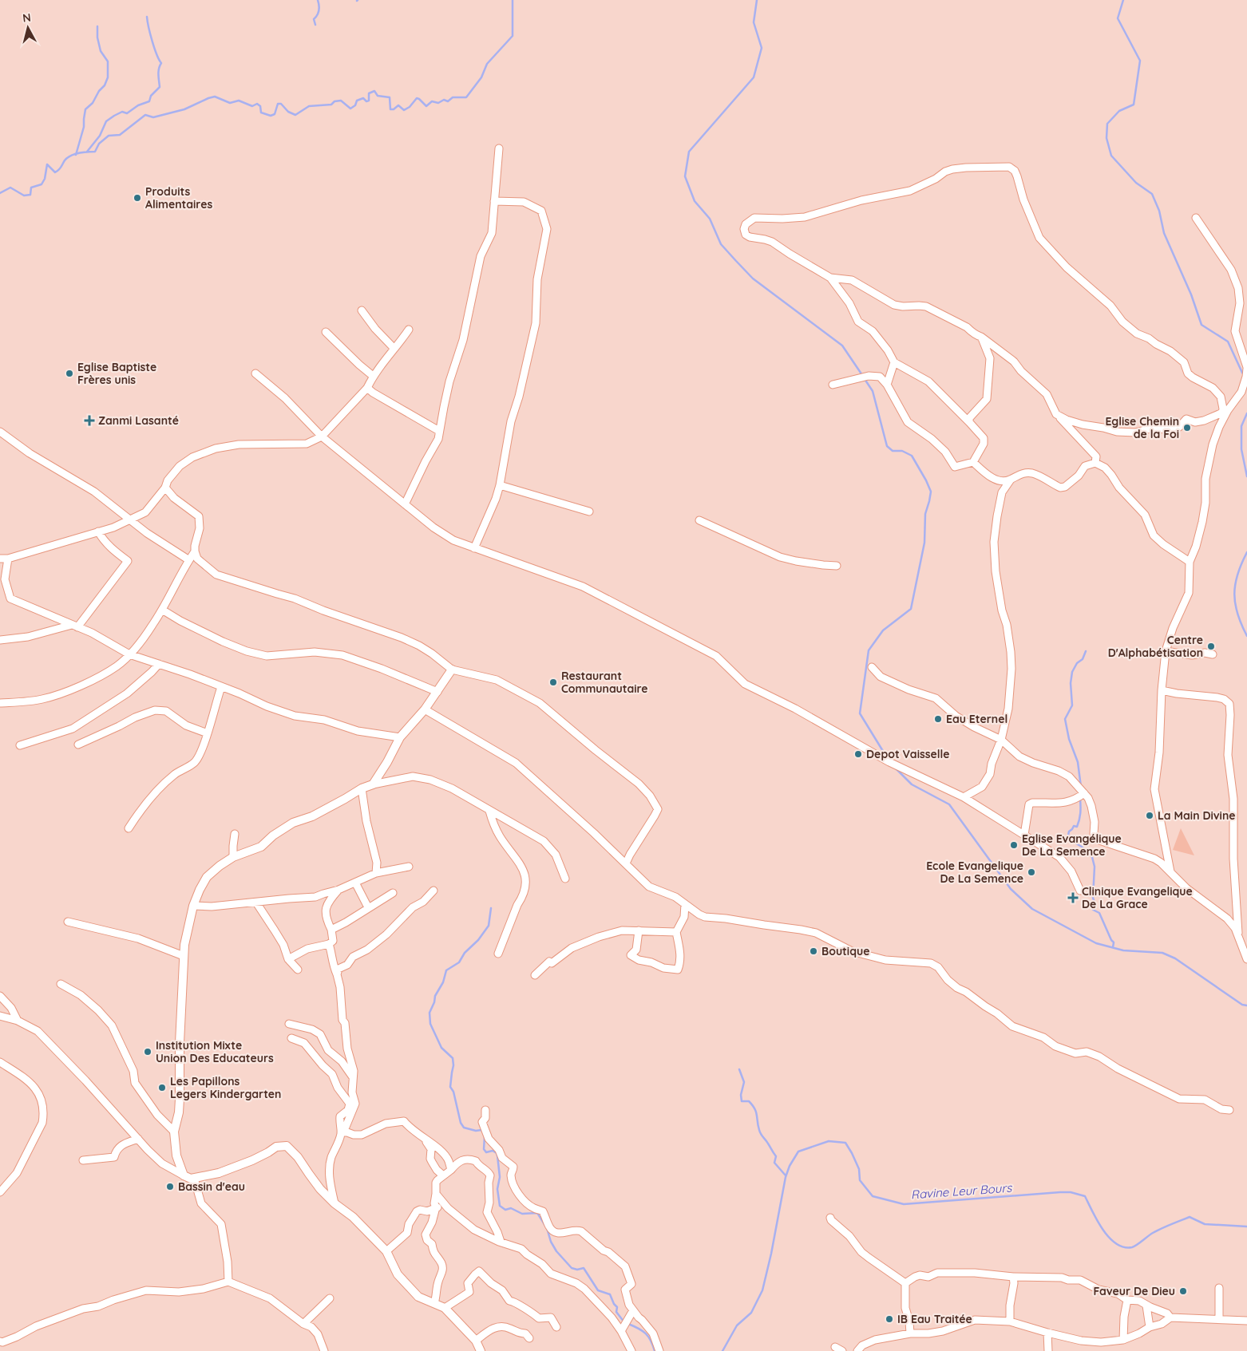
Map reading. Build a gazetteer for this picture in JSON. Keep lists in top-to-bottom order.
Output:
{
  "water": ["Ravine Leur Bours"],
  "places": {
    "other": [
      "Produits Alimentaires",
      "Eglise Baptiste Frères unis",
      "Eglise Chemin de la Foi",
      "Centre D'Alphabétisation",
      "Restaurant Communautaire",
      "Eau Eternel",
      "Depot Vaisselle",
      "La Main Divine",
      "Eglise Evangélique De La Semence",
      "Ecole Evangelique De La Semence",
      "Boutique",
      "Institution Mixte Union Des Educateurs",
      "Les Papillons Legers Kindergarten",
      "Bassin d'eau",
      "Faveur De Dieu",
      "IB Eau Traitée"
    ],
    "health": ["Zanmi Lasanté", "Clinique Evangelique De La Grace"]
  },
  "north": "top"
}
